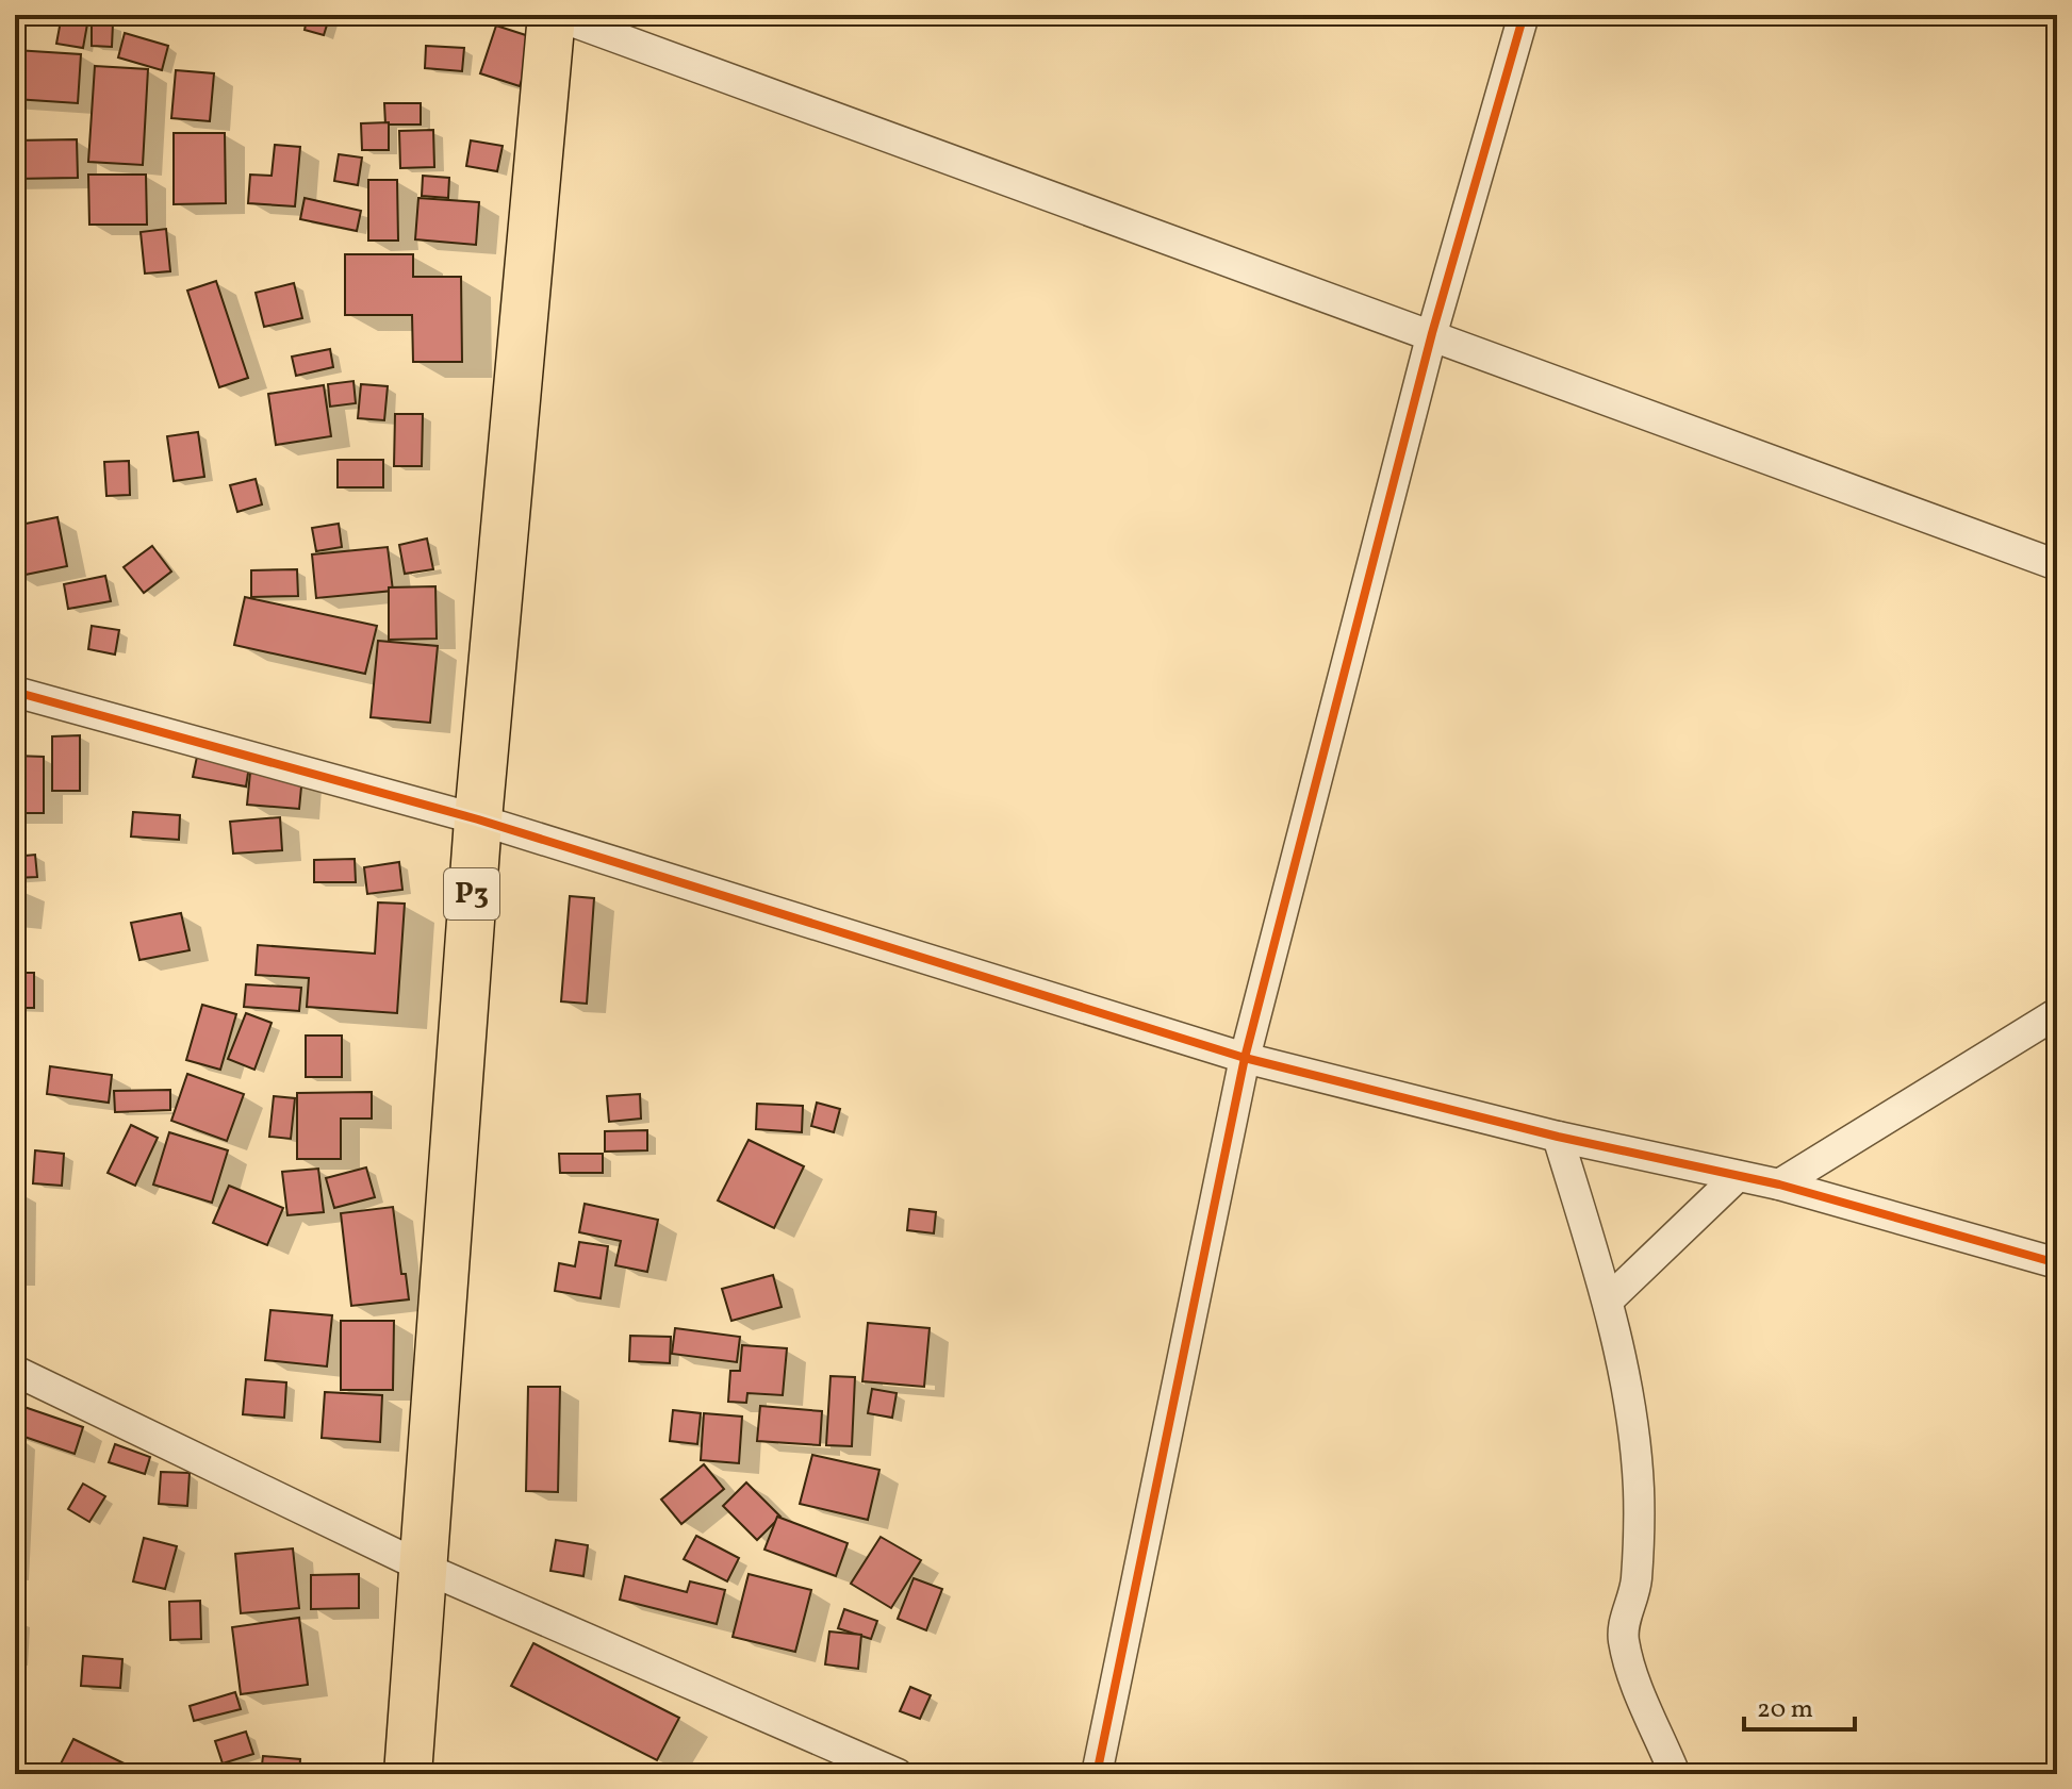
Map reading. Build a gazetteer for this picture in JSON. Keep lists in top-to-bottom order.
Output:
{
  "streets": {
    "main road": ["P3"]
  },
  "scale_bar": "20 m"
}
